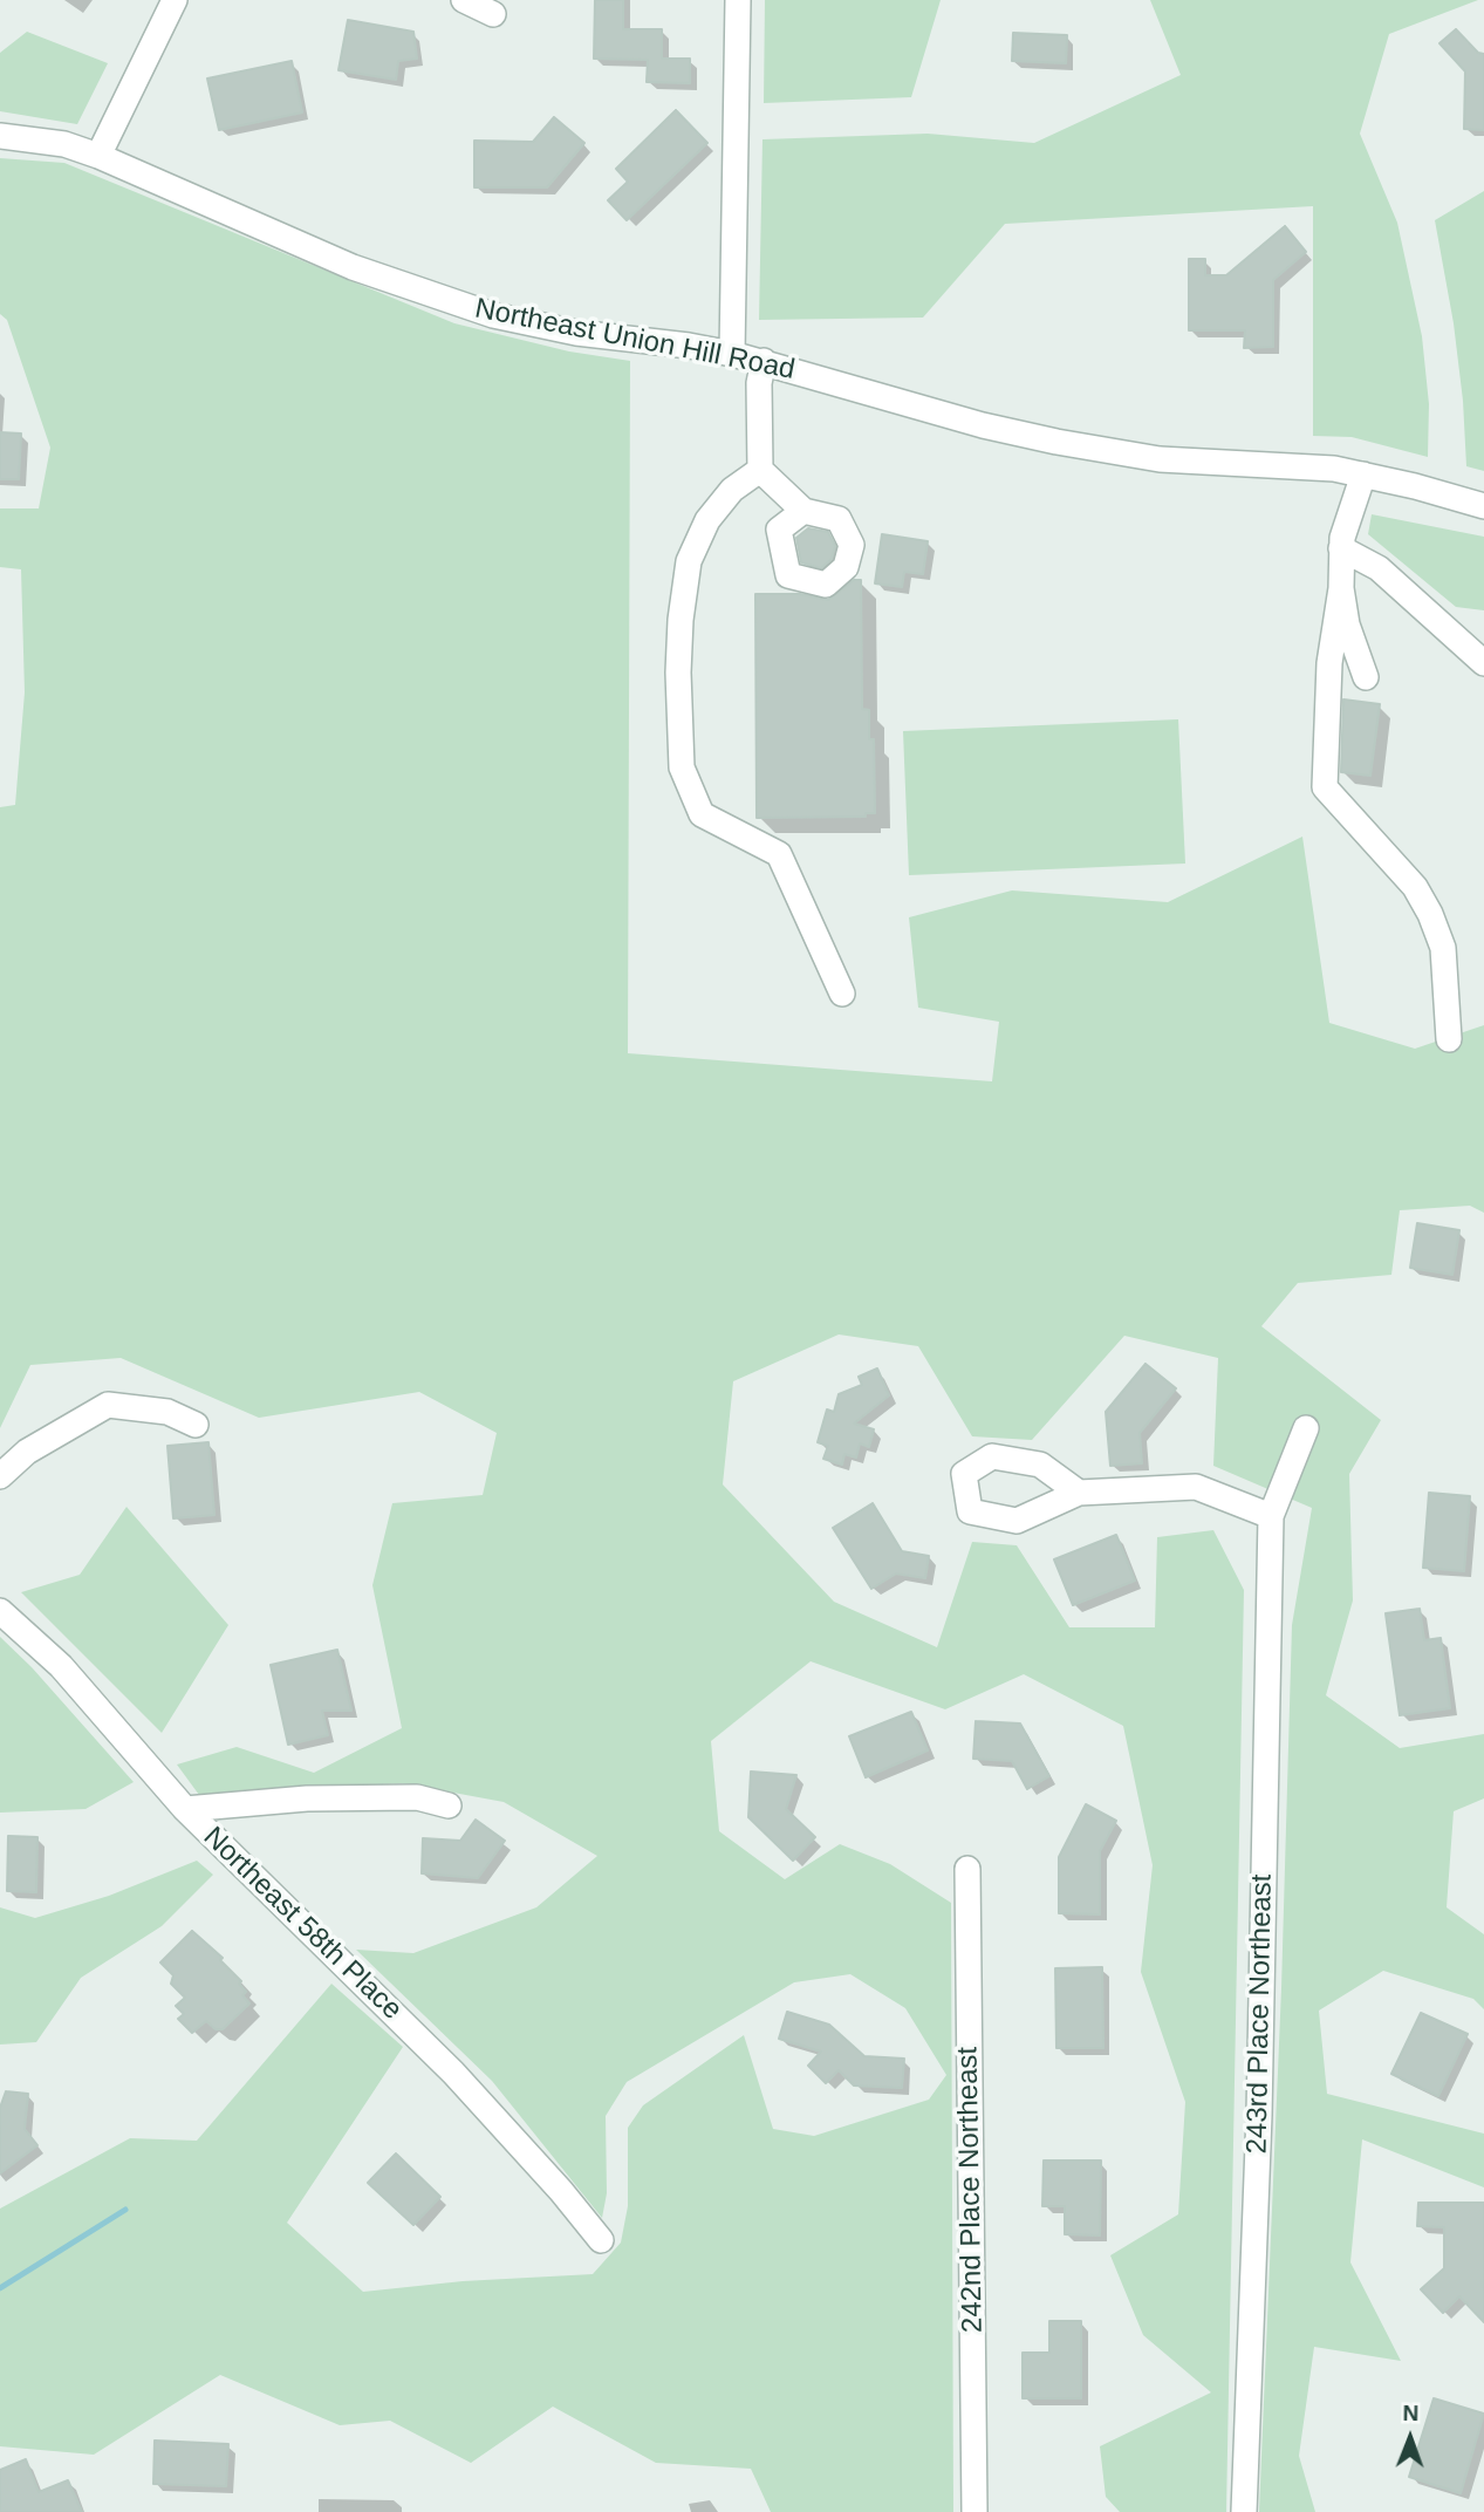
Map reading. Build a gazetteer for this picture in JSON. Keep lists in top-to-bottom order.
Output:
{
  "streets": {
    "street": [
      "Northeast Union Hill Road",
      "Northeast 58th Place",
      "243rd Place Northeast",
      "242nd Place Northeast"
    ]
  },
  "north": "top"
}
